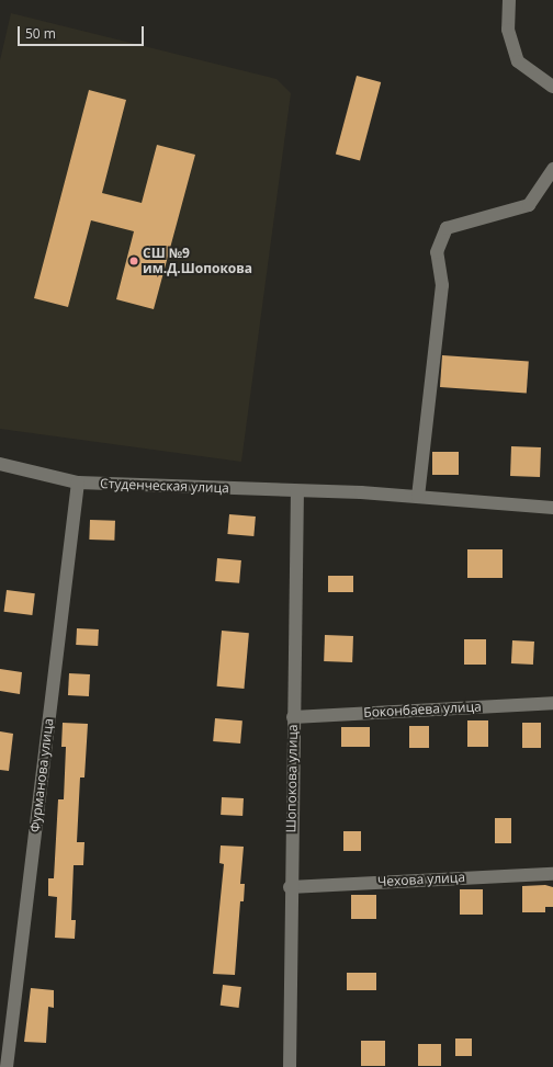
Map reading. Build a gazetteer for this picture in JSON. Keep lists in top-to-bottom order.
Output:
{
  "streets": {
    "street": [
      "Студенческая улица",
      "Боконбаева улица",
      "Фурманова улица",
      "Шопокова улица",
      "Чехова улица"
    ]
  },
  "crossings": [
    ["Студенческая улица", "Фурманова улица"],
    ["Студенческая улица", "Шопокова улица"],
    ["Боконбаева улица", "Шопокова улица"],
    ["Шопокова улица", "Чехова улица"]
  ],
  "places": ["СШ №9 им.Д.Шопокова"],
  "scale_bar": "50 m"
}
